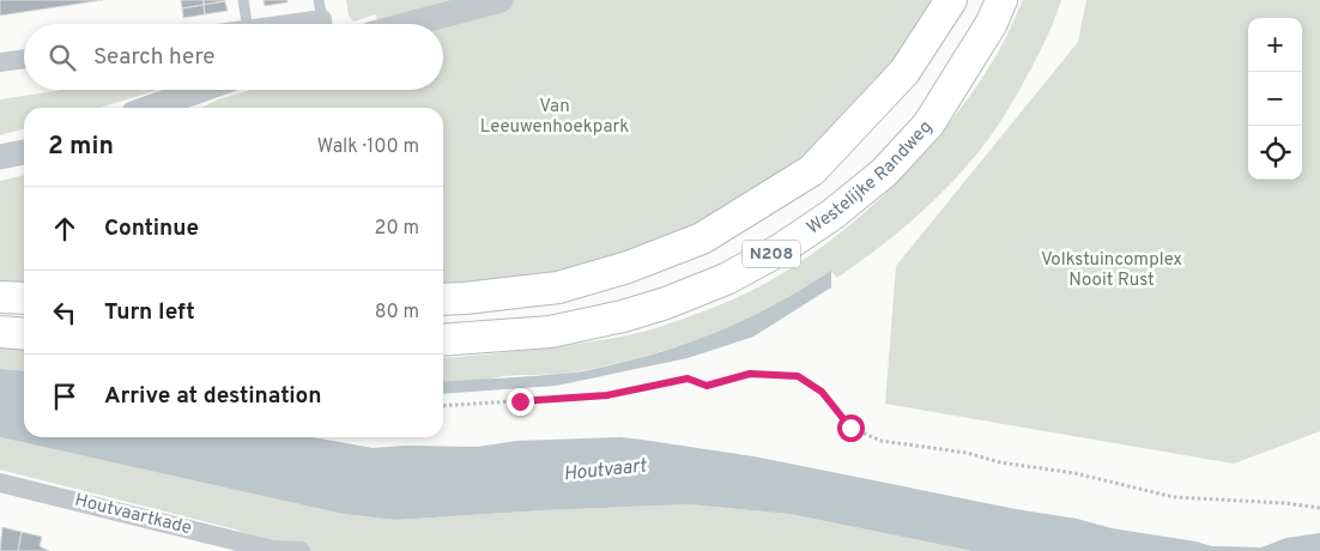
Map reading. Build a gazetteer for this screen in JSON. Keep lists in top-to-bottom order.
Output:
{
  "streets": {
    "main road": ["Westelijke Randweg", "N208"],
    "street": ["Houtvaartkade"]
  },
  "water": ["Houtvaart"],
  "parks": ["Van Leeuwenhoekpark", "Volkstuincomplex Nooit Rust"],
  "page": {
    "map_buttons": ["+", "−"],
    "search": "Search here",
    "heading": ["2 min", "Walk · 100 m"],
    "list": [
      ["Continue", "20 m"],
      ["Turn left", "80 m"],
      "Arrive at destination"
    ]
  }
}
